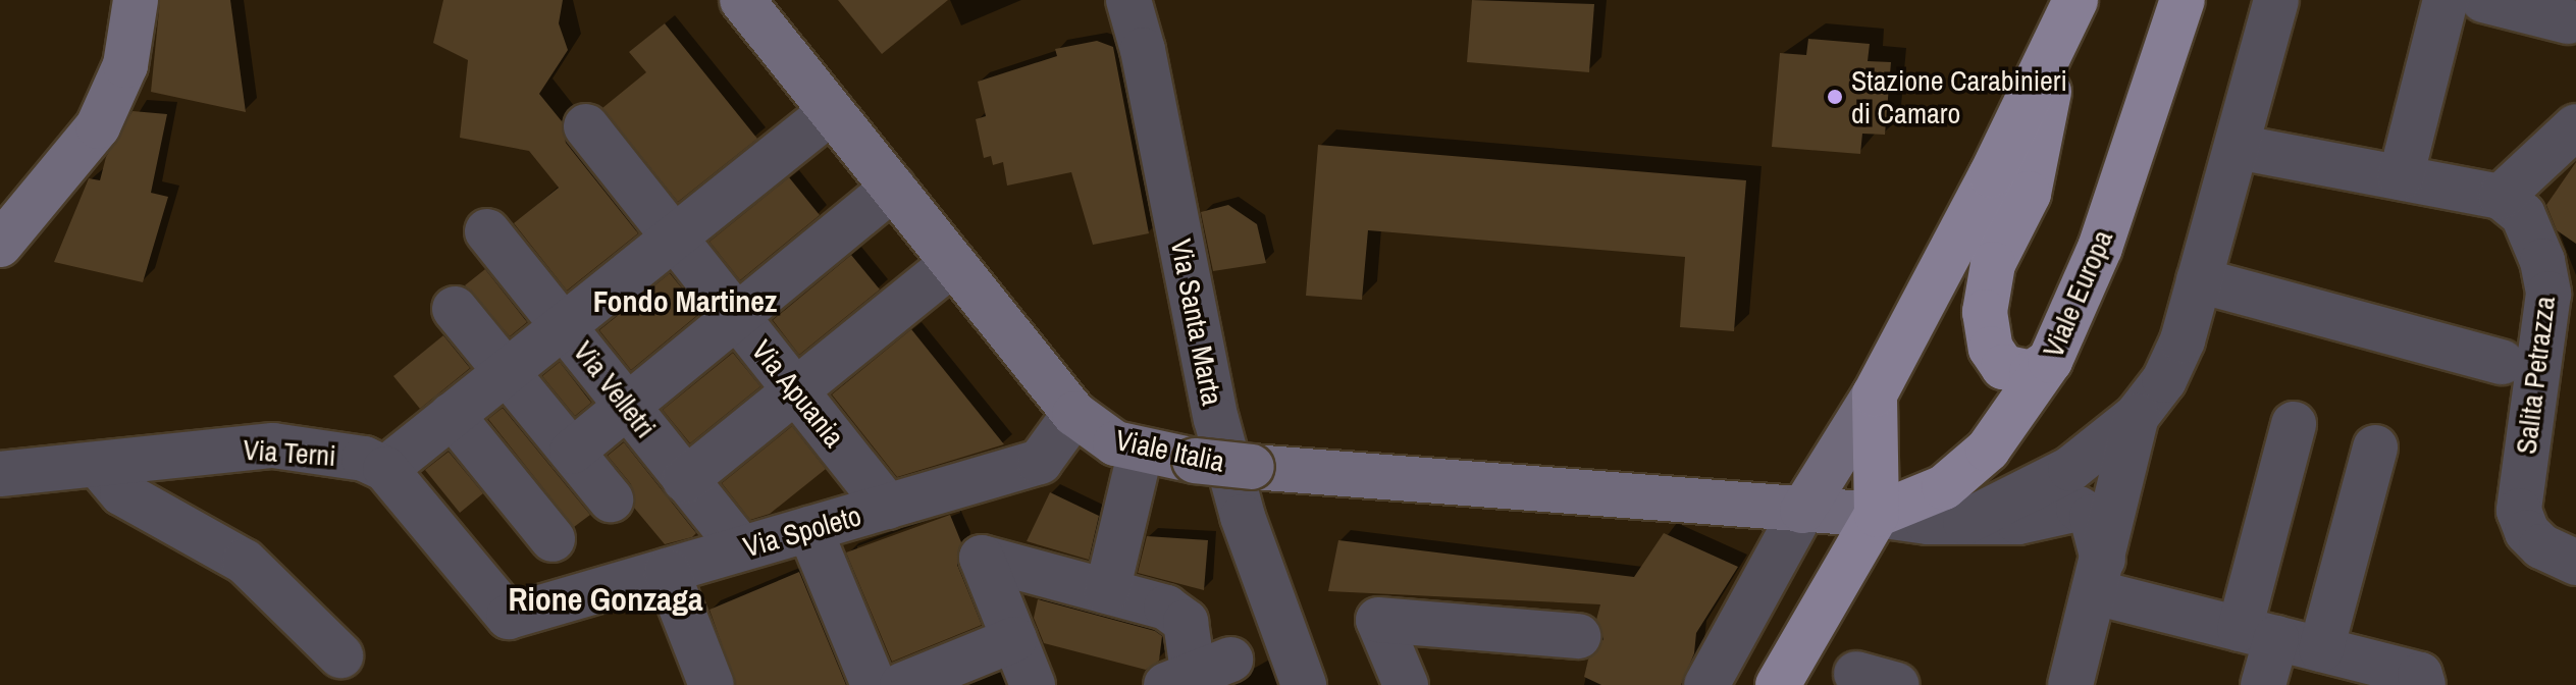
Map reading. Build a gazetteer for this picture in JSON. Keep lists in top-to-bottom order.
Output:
{
  "streets": {
    "main road": ["Viale Europa", "Viale Italia"],
    "street": [
      "Via Santa Marta",
      "Salita Petrazza",
      "Via Velletri",
      "Via Apuania",
      "Via Terni",
      "Via Spoleto"
    ]
  },
  "crossings": [
    ["Viale Europa", "Viale Italia"],
    ["Via Velletri", "Via Spoleto"],
    ["Via Apuania", "Via Spoleto"],
    ["Viale Italia", "Via Spoleto"],
    ["Via Terni", "Via Spoleto"]
  ],
  "districts": ["Fondo Martinez", "Rione Gonzaga"],
  "places": ["Stazione Carabinieri di Camaro"]
}
